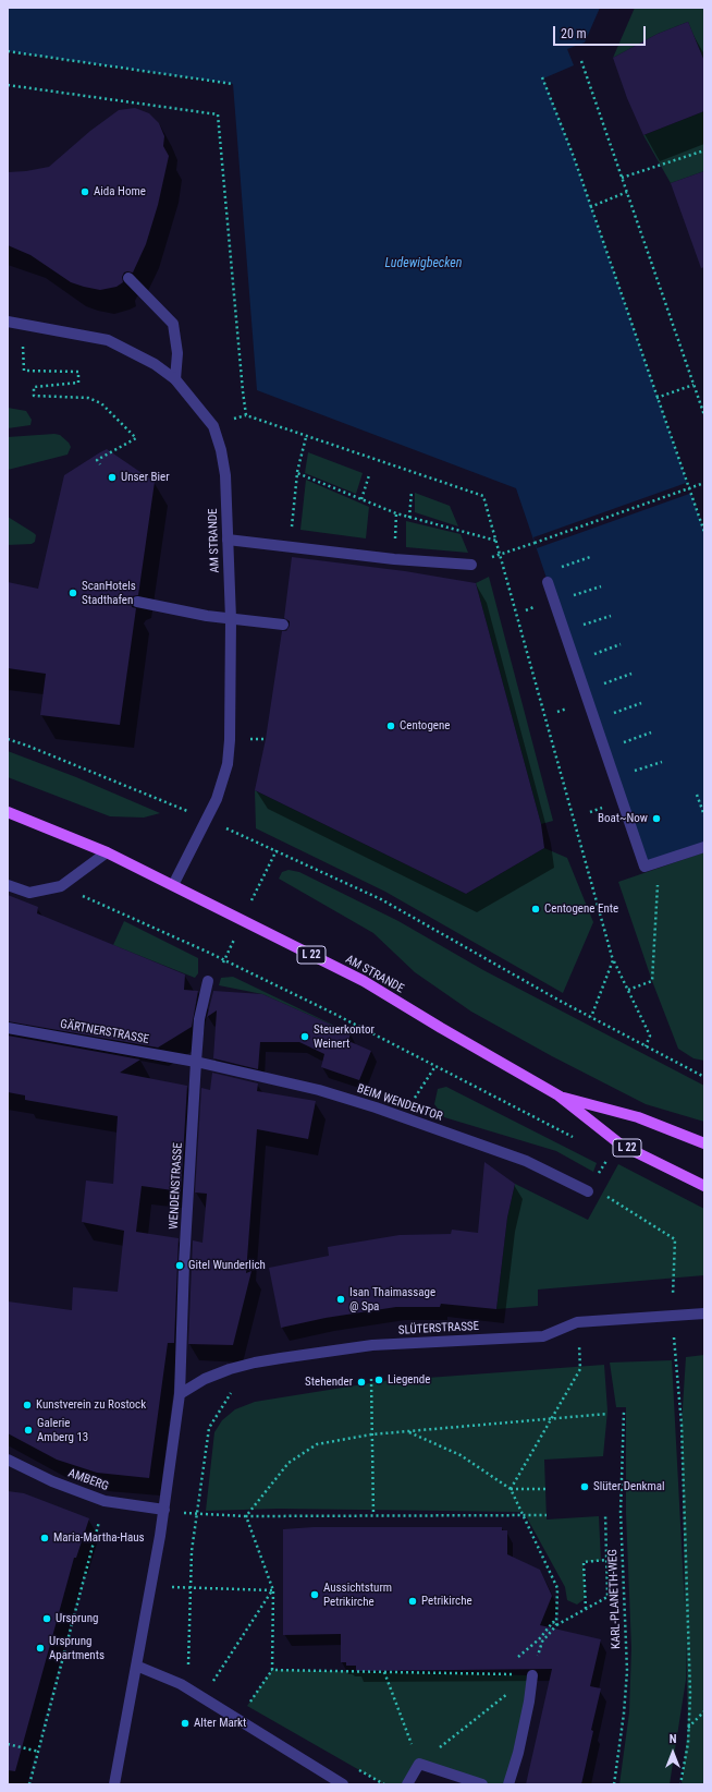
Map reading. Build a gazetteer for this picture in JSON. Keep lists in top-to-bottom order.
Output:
{
  "streets": {
    "main road": ["AM STRANDE", "L 22"],
    "street": [
      "GÄRTNERSTRASSE",
      "BEIM WENDENTOR",
      "WENDENSTRASSE",
      "SLÜTERSTRASSE",
      "AMBERG"
    ],
    "path": ["KARL-PLANETH-WEG"]
  },
  "crossings": [
    ["GÄRTNERSTRASSE", "BEIM WENDENTOR"],
    ["GÄRTNERSTRASSE", "WENDENSTRASSE"],
    ["BEIM WENDENTOR", "WENDENSTRASSE"],
    ["WENDENSTRASSE", "SLÜTERSTRASSE"]
  ],
  "water": ["Ludewigbecken"],
  "places": [
    "Aida Home",
    "Unser Bier",
    "ScanHotels Stadthafen",
    "Centogene",
    "Boat~Now",
    "Centogene Ente",
    "Steuerkontor Weinert",
    "Gitel Wunderlich",
    "Isan Thaimassage @ Spa",
    "Liegende",
    "Stehender",
    "Kunstverein zu Rostock",
    "Galerie Amberg 13",
    "Slüter Denkmal",
    "Maria-Martha-Haus",
    "Aussichtsturm Petrikirche",
    "Petrikirche",
    "Ursprung",
    "Ursprung Apartments",
    "Alter Markt"
  ],
  "scale_bar": "20 m",
  "north": "top"
}
